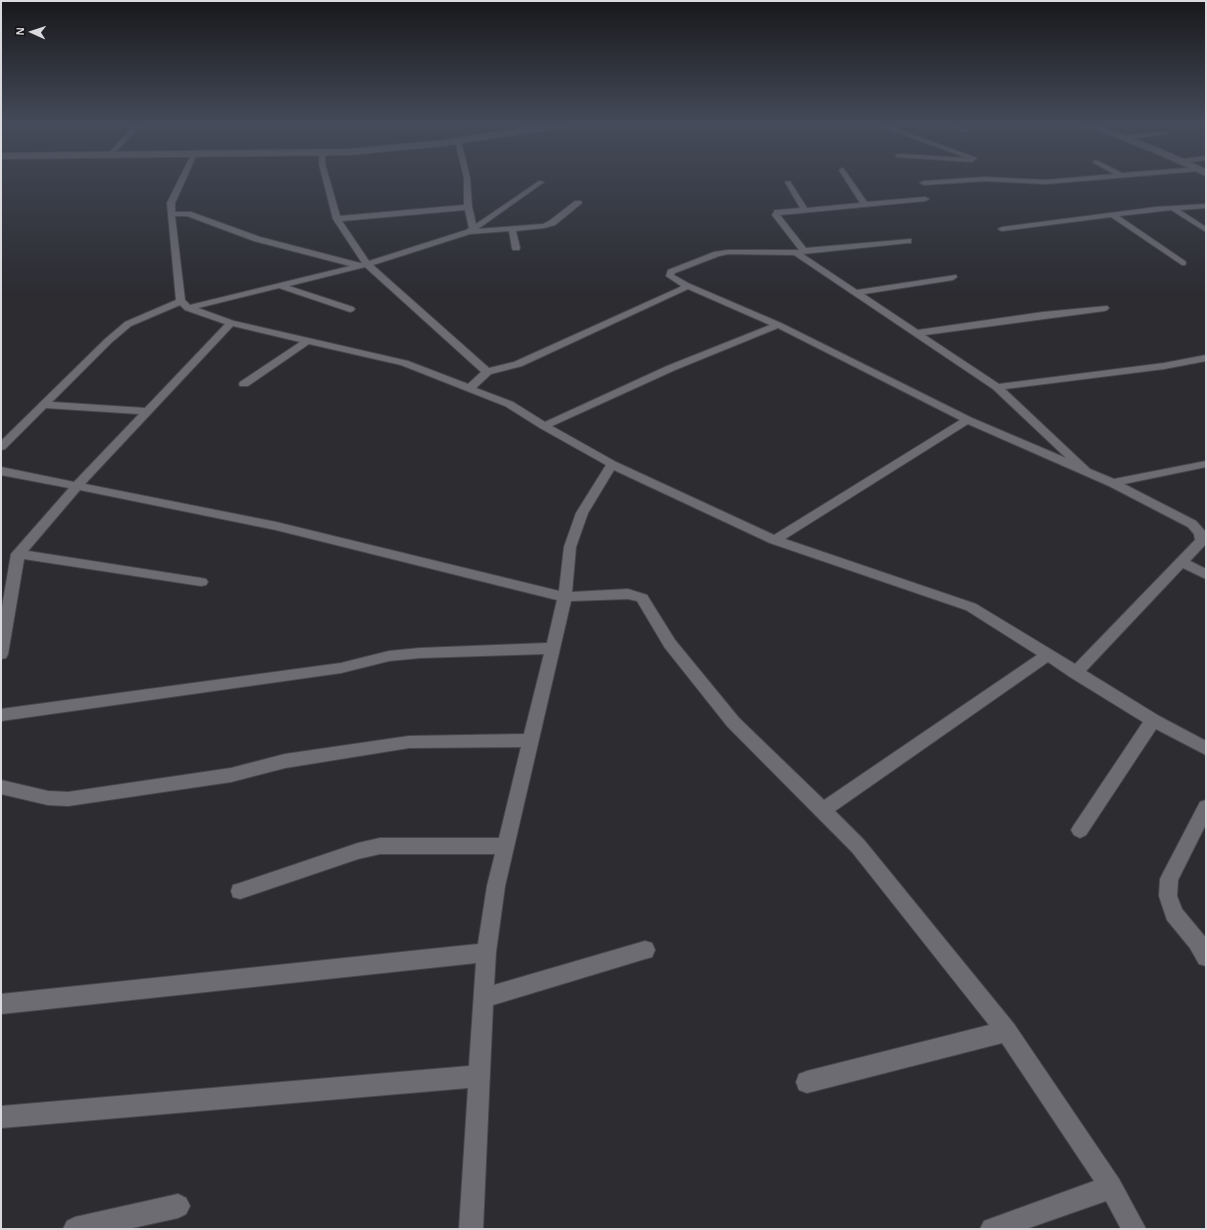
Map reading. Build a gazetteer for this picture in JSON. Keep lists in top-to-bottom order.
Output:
{
  "north": "left"
}
